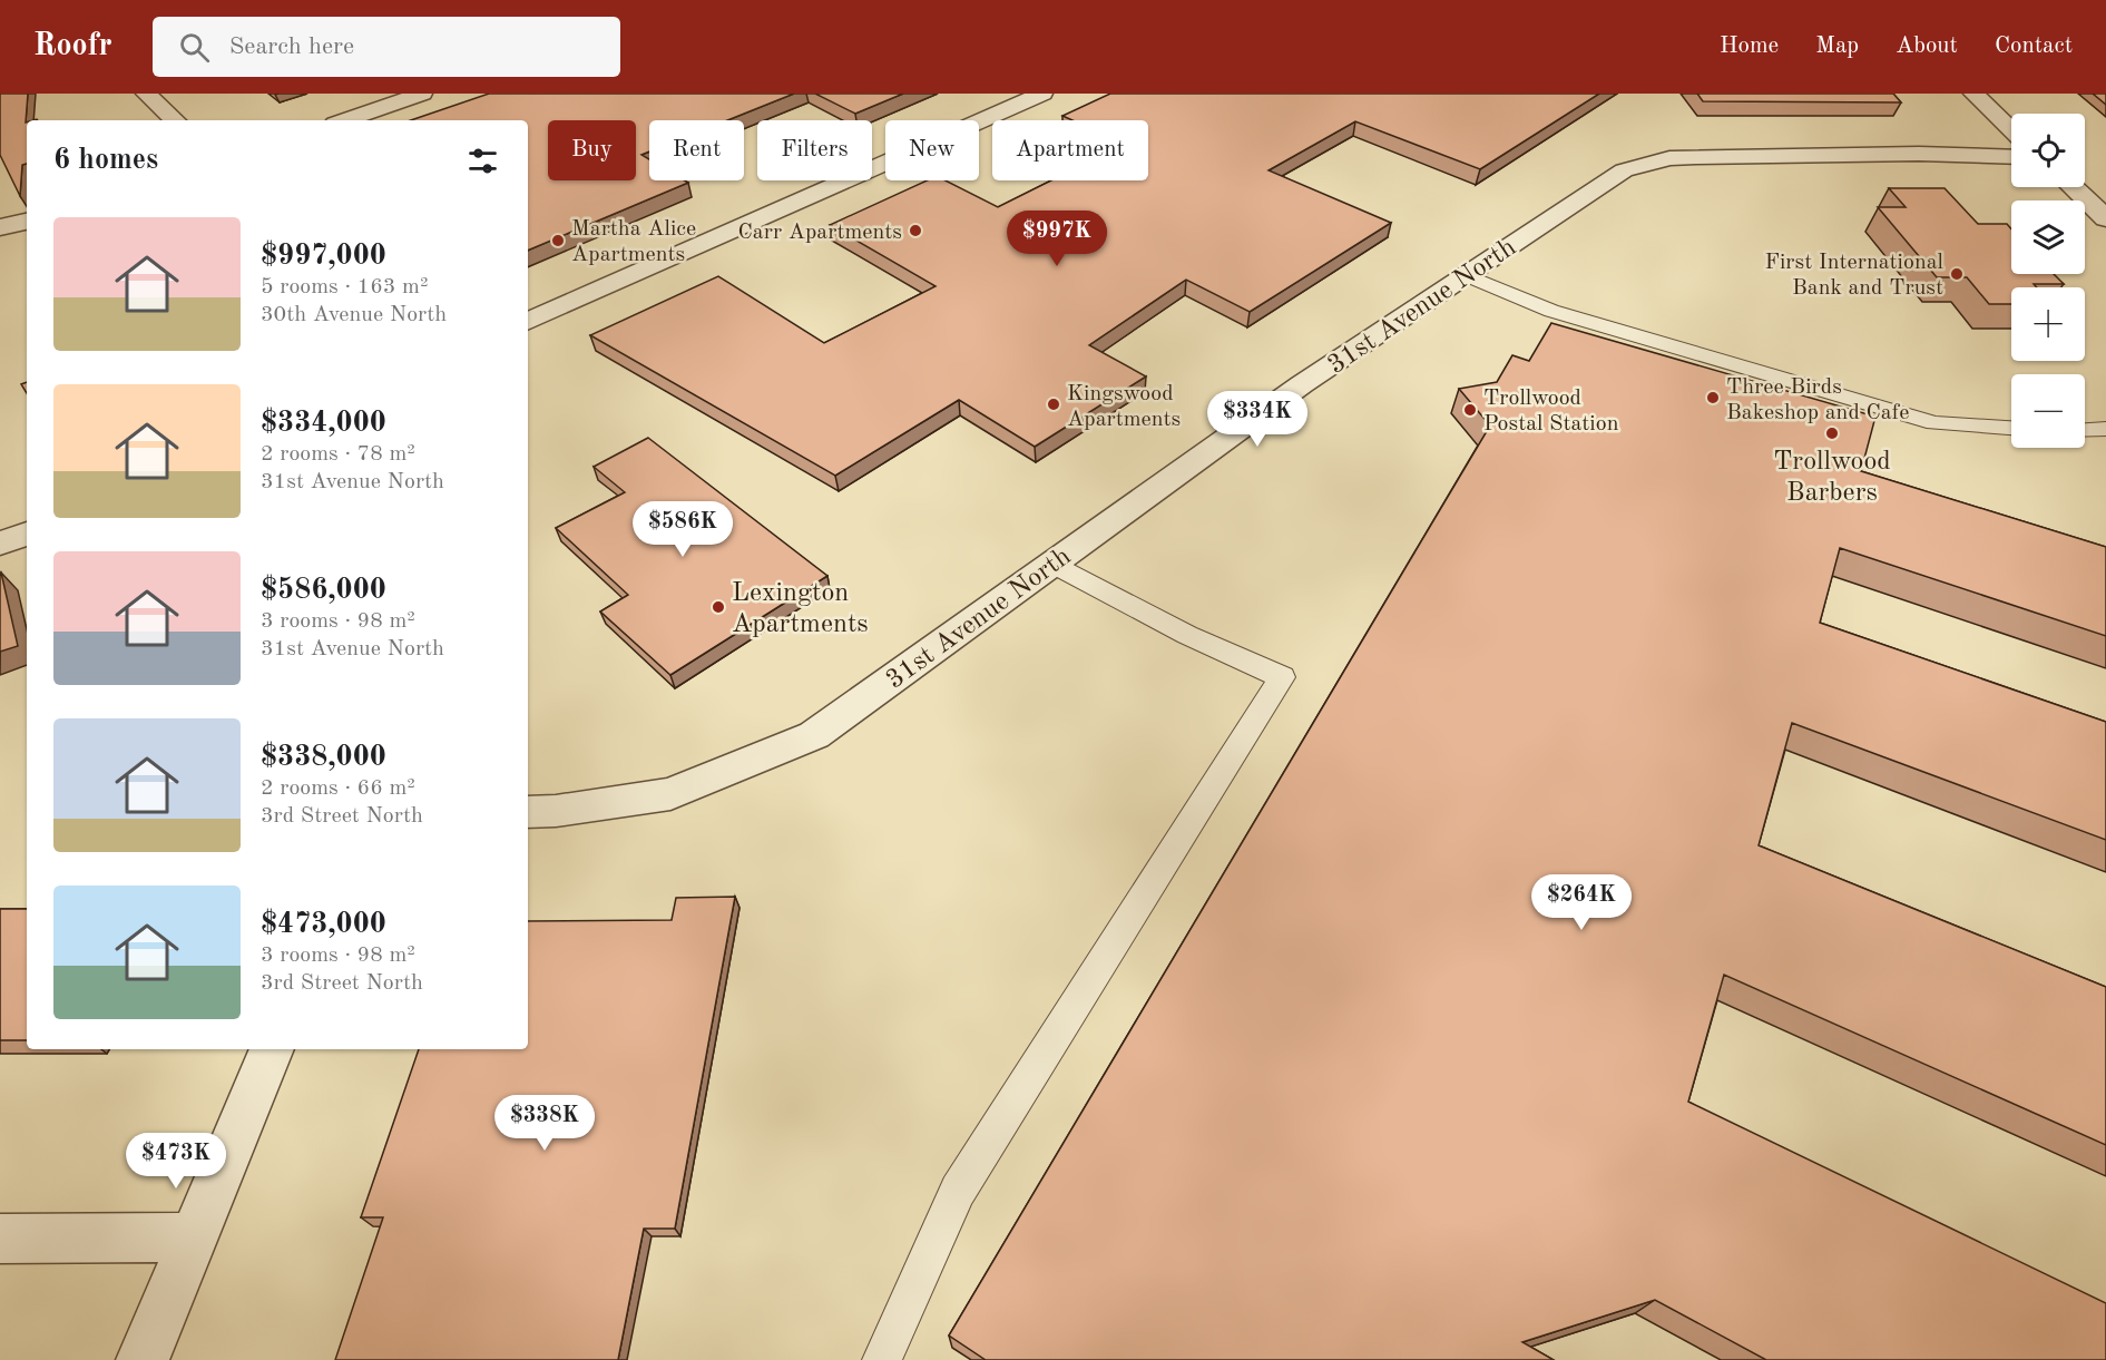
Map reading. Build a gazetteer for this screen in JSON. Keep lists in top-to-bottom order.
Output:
{
  "streets": {
    "street": ["31st Avenue North"]
  },
  "places": [
    "Carr Apartments",
    "Martha Alice Apartments",
    "First International Bank and Trust",
    "Three Birds Bakeshop and Cafe",
    "Kingswood Apartments",
    "Trollwood Postal Station",
    "Trollwood Barbers",
    "Lexington Apartments"
  ],
  "page": {
    "header": "Roofr",
    "search": "Search here",
    "nav": [
      "Home",
      "Map",
      "About",
      "Contact"
    ],
    "map_buttons": ["+", "−"],
    "chip": [
      "Buy",
      "Rent",
      "Filters",
      "New",
      "Apartment"
    ],
    "heading": "6 homes",
    "list": [
      {
        "name": "$997,000",
        "note": "5 rooms · 163 m² · 30th Avenue North"
      },
      {
        "name": "$334,000",
        "note": "2 rooms · 78 m² · 31st Avenue North"
      },
      {
        "name": "$586,000",
        "note": "3 rooms · 98 m² · 31st Avenue North"
      },
      {
        "name": "$338,000",
        "note": "2 rooms · 66 m² · 3rd Street North"
      },
      {
        "name": "$473,000",
        "note": "3 rooms · 98 m² · 3rd Street North"
      }
    ],
    "price": [
      "$997K",
      "$334K",
      "$586K",
      "$264K",
      "$338K",
      "$473K"
    ]
  }
}
